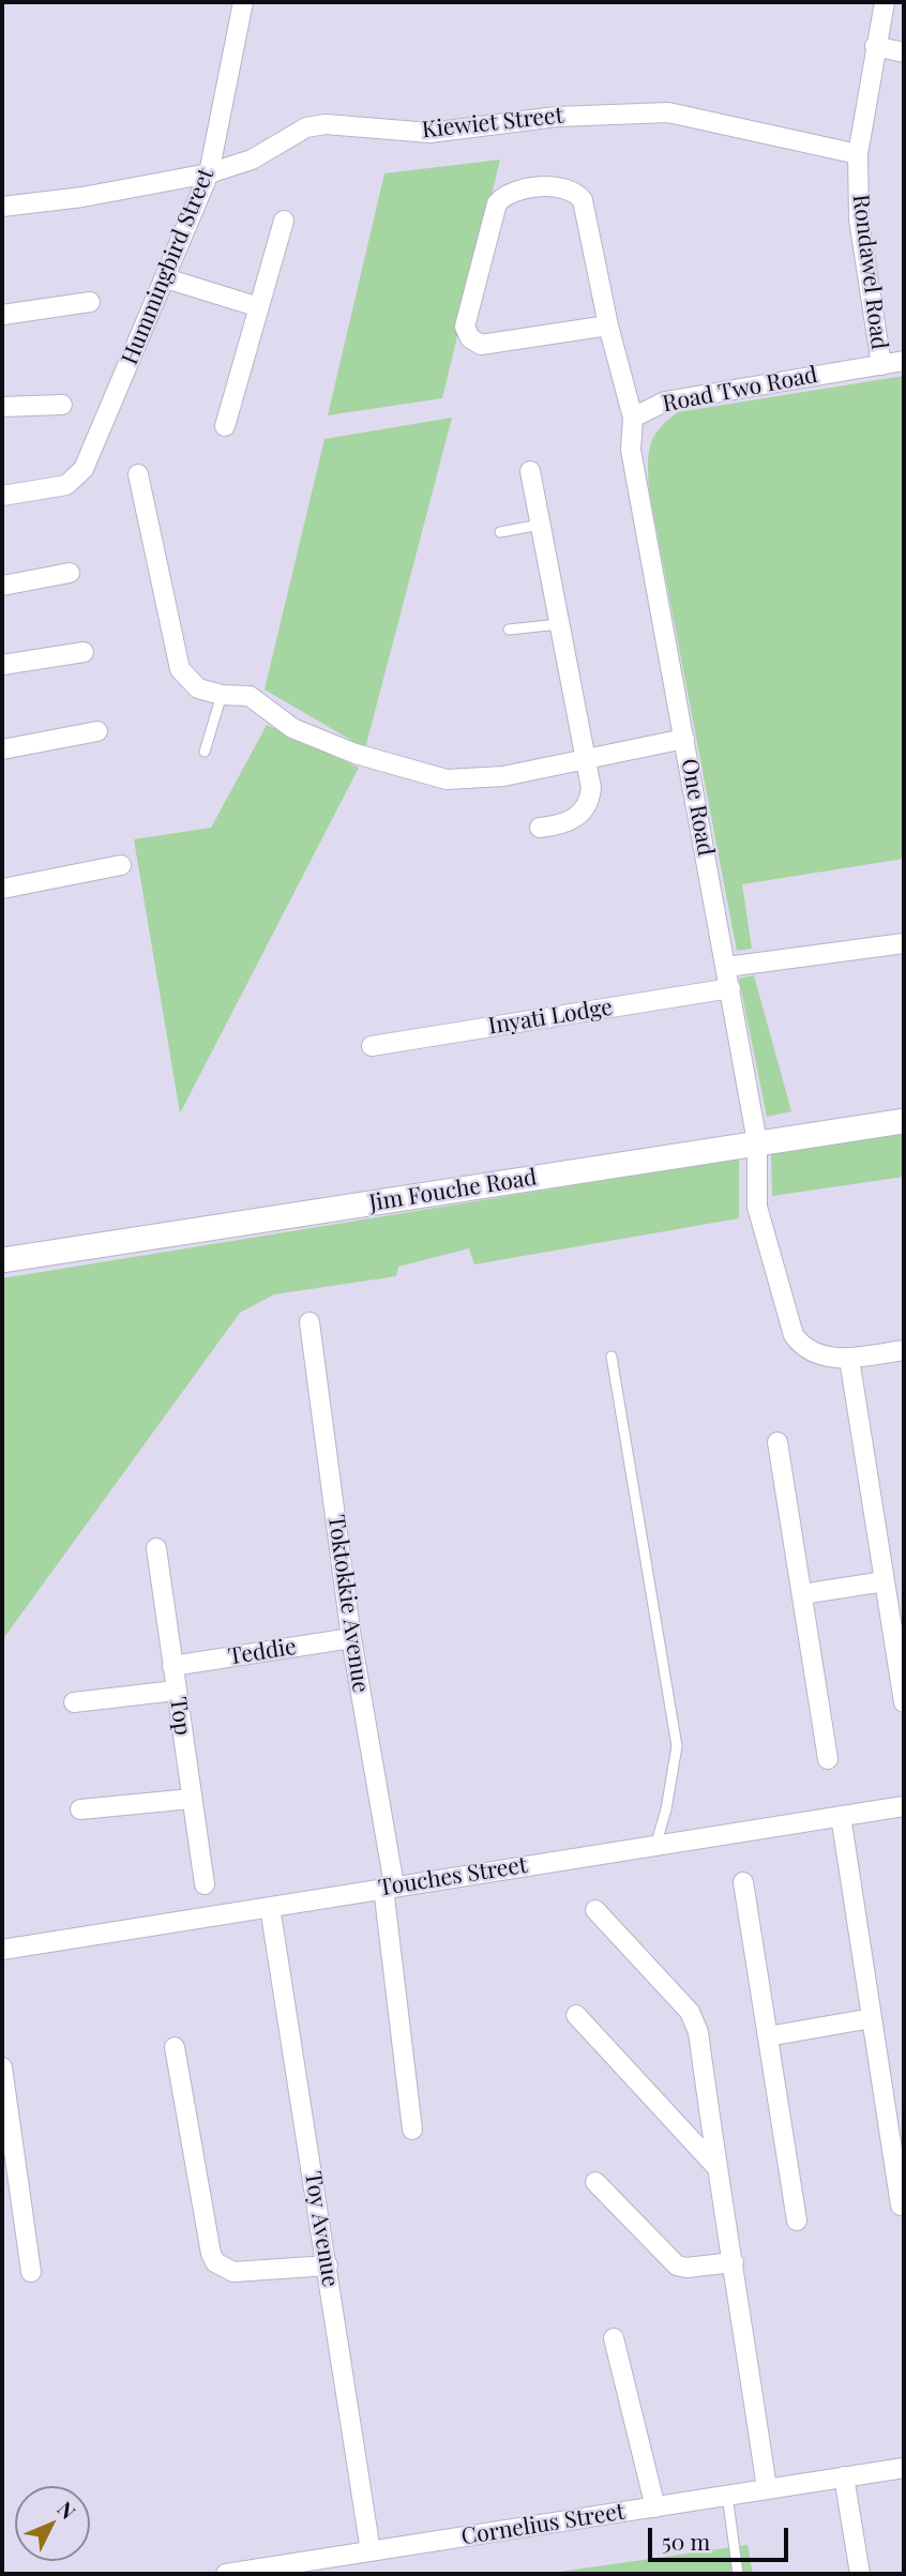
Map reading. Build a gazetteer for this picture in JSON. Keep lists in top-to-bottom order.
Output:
{
  "streets": {
    "street": [
      "Kiewiet Street",
      "Hummingbird Street",
      "Rondawel Road",
      "Road Two Road",
      "One Road",
      "Inyati Lodge",
      "Jim Fouche Road",
      "Toktokkie Avenue",
      "Teddie",
      "Top",
      "Touches Street",
      "Toy Avenue",
      "Cornelius Street"
    ]
  },
  "crossings": [
    ["Kiewiet Street", "Hummingbird Street"],
    ["Kiewiet Street", "Rondawel Road"],
    ["Rondawel Road", "Road Two Road"],
    ["Road Two Road", "One Road"],
    ["One Road", "Inyati Lodge"],
    ["One Road", "Jim Fouche Road"],
    ["Toktokkie Avenue", "Teddie"],
    ["Toktokkie Avenue", "Touches Street"],
    ["Teddie", "Top"],
    ["Touches Street", "Toy Avenue"],
    ["Toy Avenue", "Cornelius Street"]
  ],
  "scale_bar": "50 m",
  "north": "top right"
}
